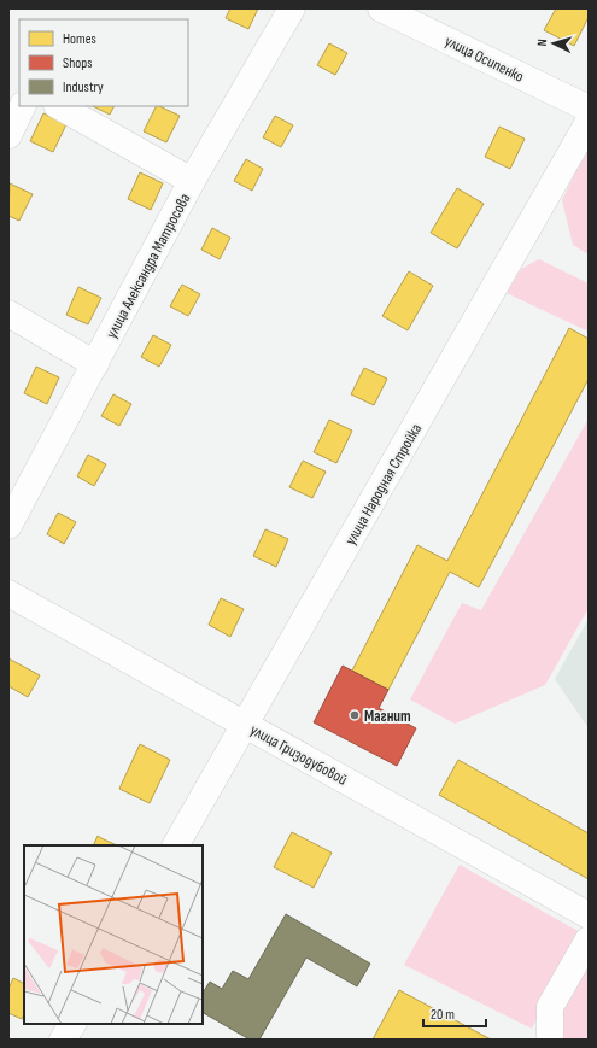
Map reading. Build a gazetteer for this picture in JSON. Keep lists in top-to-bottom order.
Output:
{
  "streets": {
    "street": [
      "улица Осипенко",
      "улица Александра Матросова",
      "улица Народная Стройка",
      "улица Гризодубовой"
    ]
  },
  "crossings": [
    ["улица Народная Стройка", "улица Гризодубовой"]
  ],
  "places": ["Магнит"],
  "legend": ["Homes", "Shops", "Industry"],
  "scale_bar": "20 m",
  "north": "left"
}
